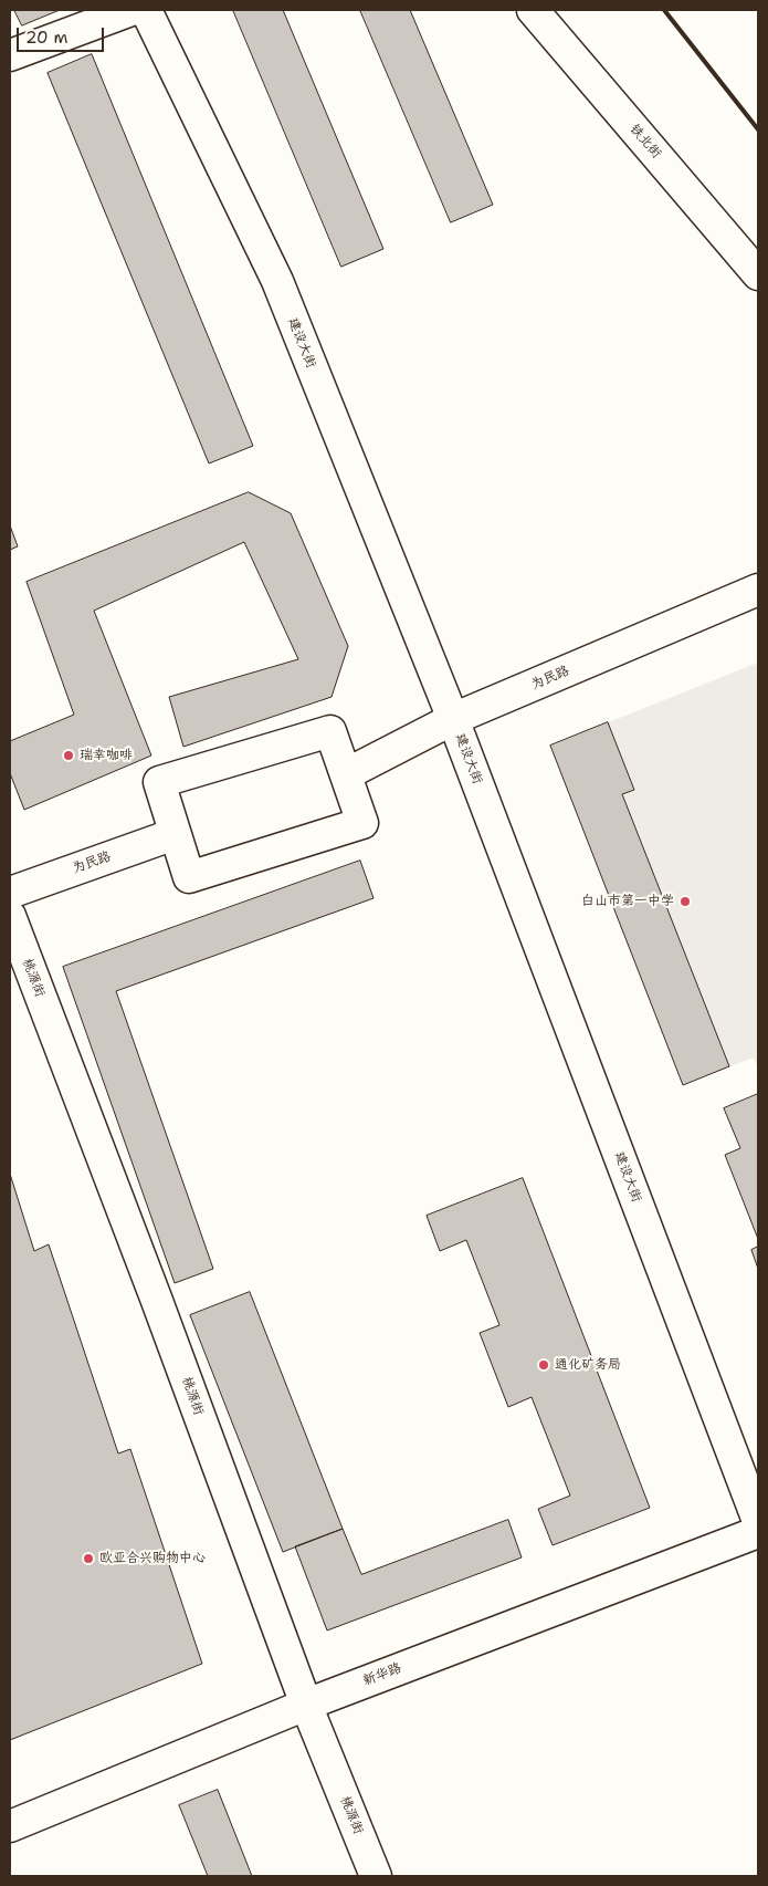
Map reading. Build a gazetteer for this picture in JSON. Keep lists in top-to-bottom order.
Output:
{
  "streets": {
    "street": [
      "铁北街",
      "建设大街",
      "为民路",
      "桃源街",
      "新华路"
    ]
  },
  "crossings": [
    ["建设大街", "为民路"],
    ["桃源街", "新华路"]
  ],
  "places": [
    "瑞幸咖啡",
    "白山市第一中学",
    "通化矿务局",
    "欧亚合兴购物中心"
  ],
  "scale_bar": "20 m"
}
